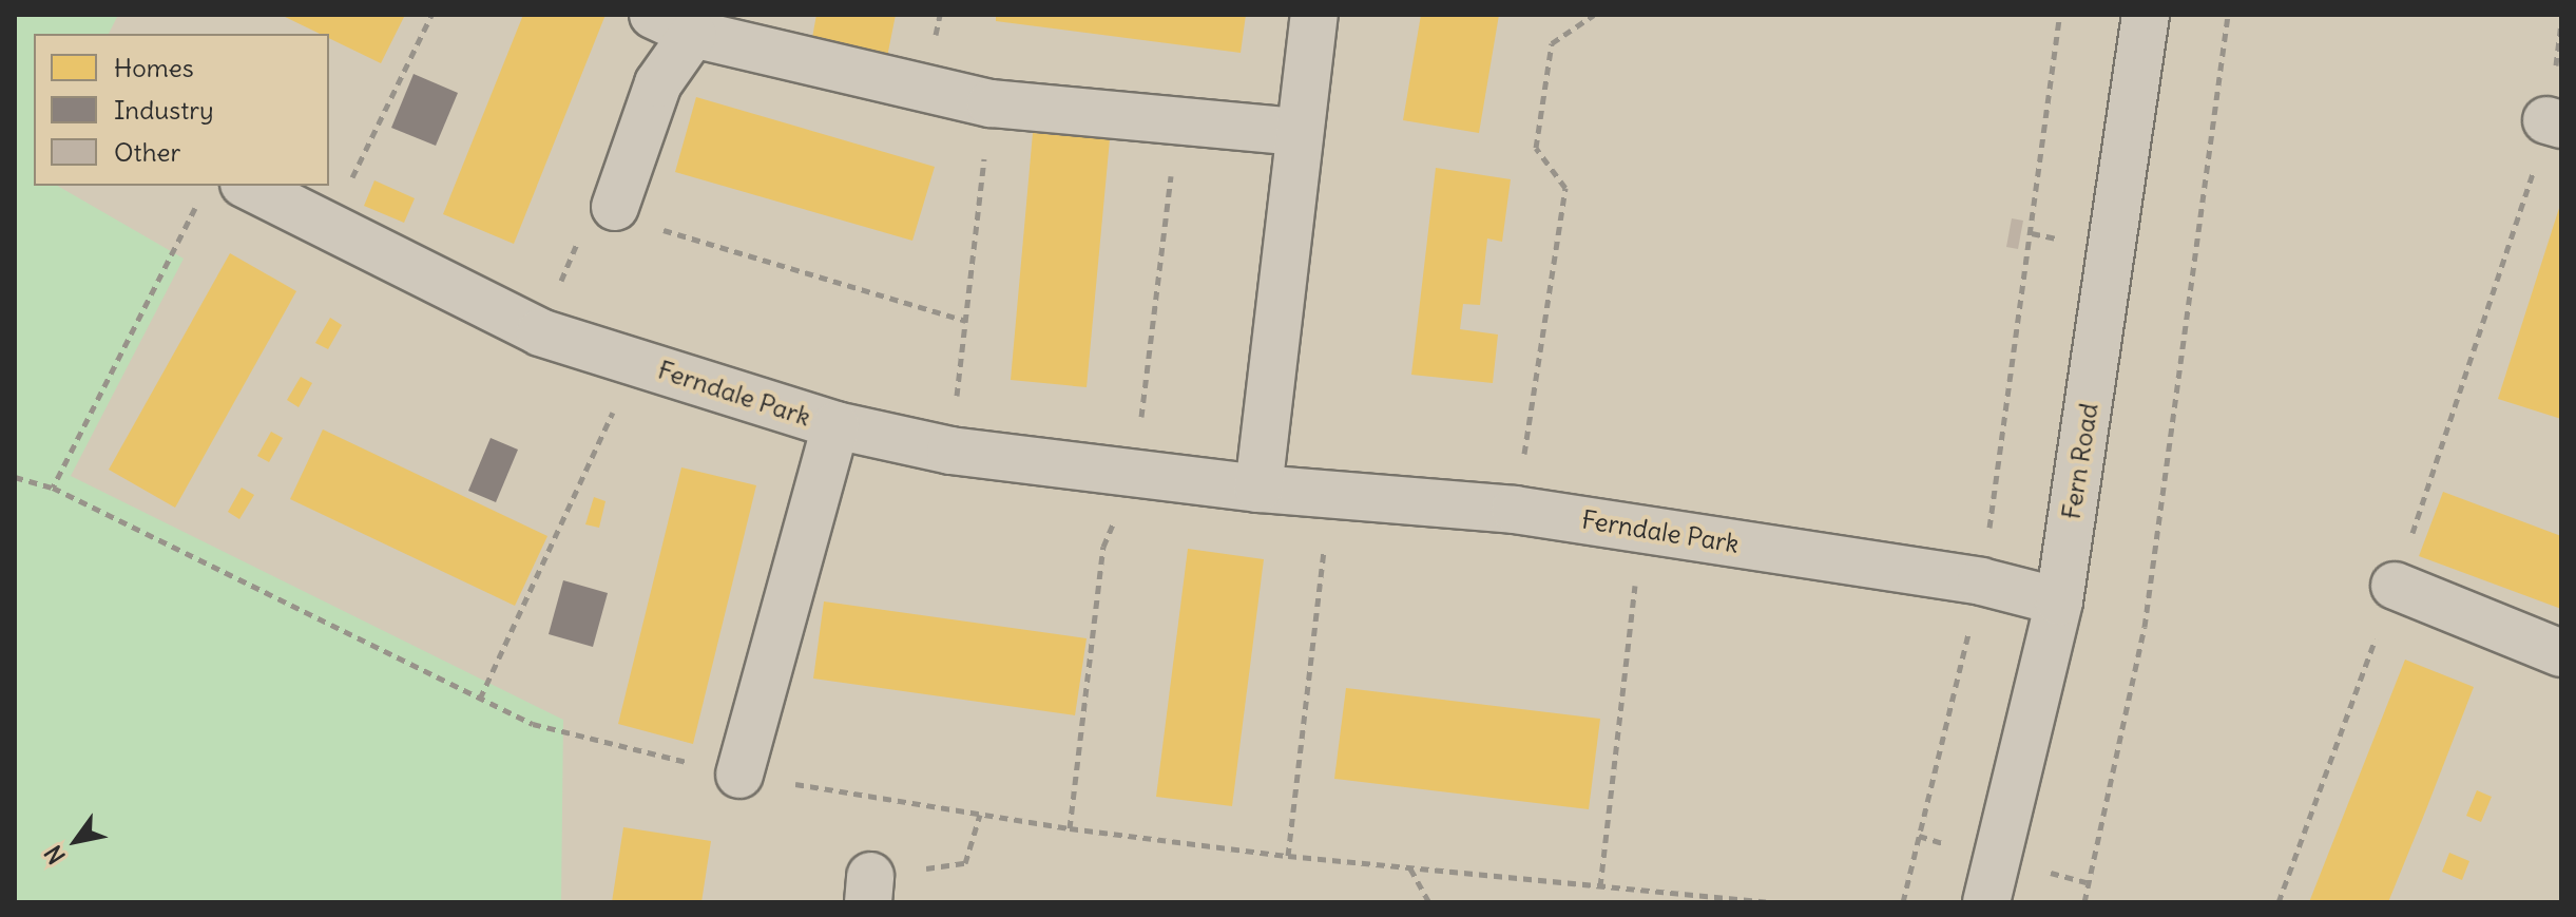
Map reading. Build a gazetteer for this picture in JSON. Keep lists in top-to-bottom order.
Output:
{
  "streets": {
    "street": ["Ferndale Park", "Fern Road"]
  },
  "crossings": [
    ["Ferndale Park", "Fern Road"]
  ],
  "legend": ["Homes", "Industry", "Other"],
  "north": "bottom left"
}
